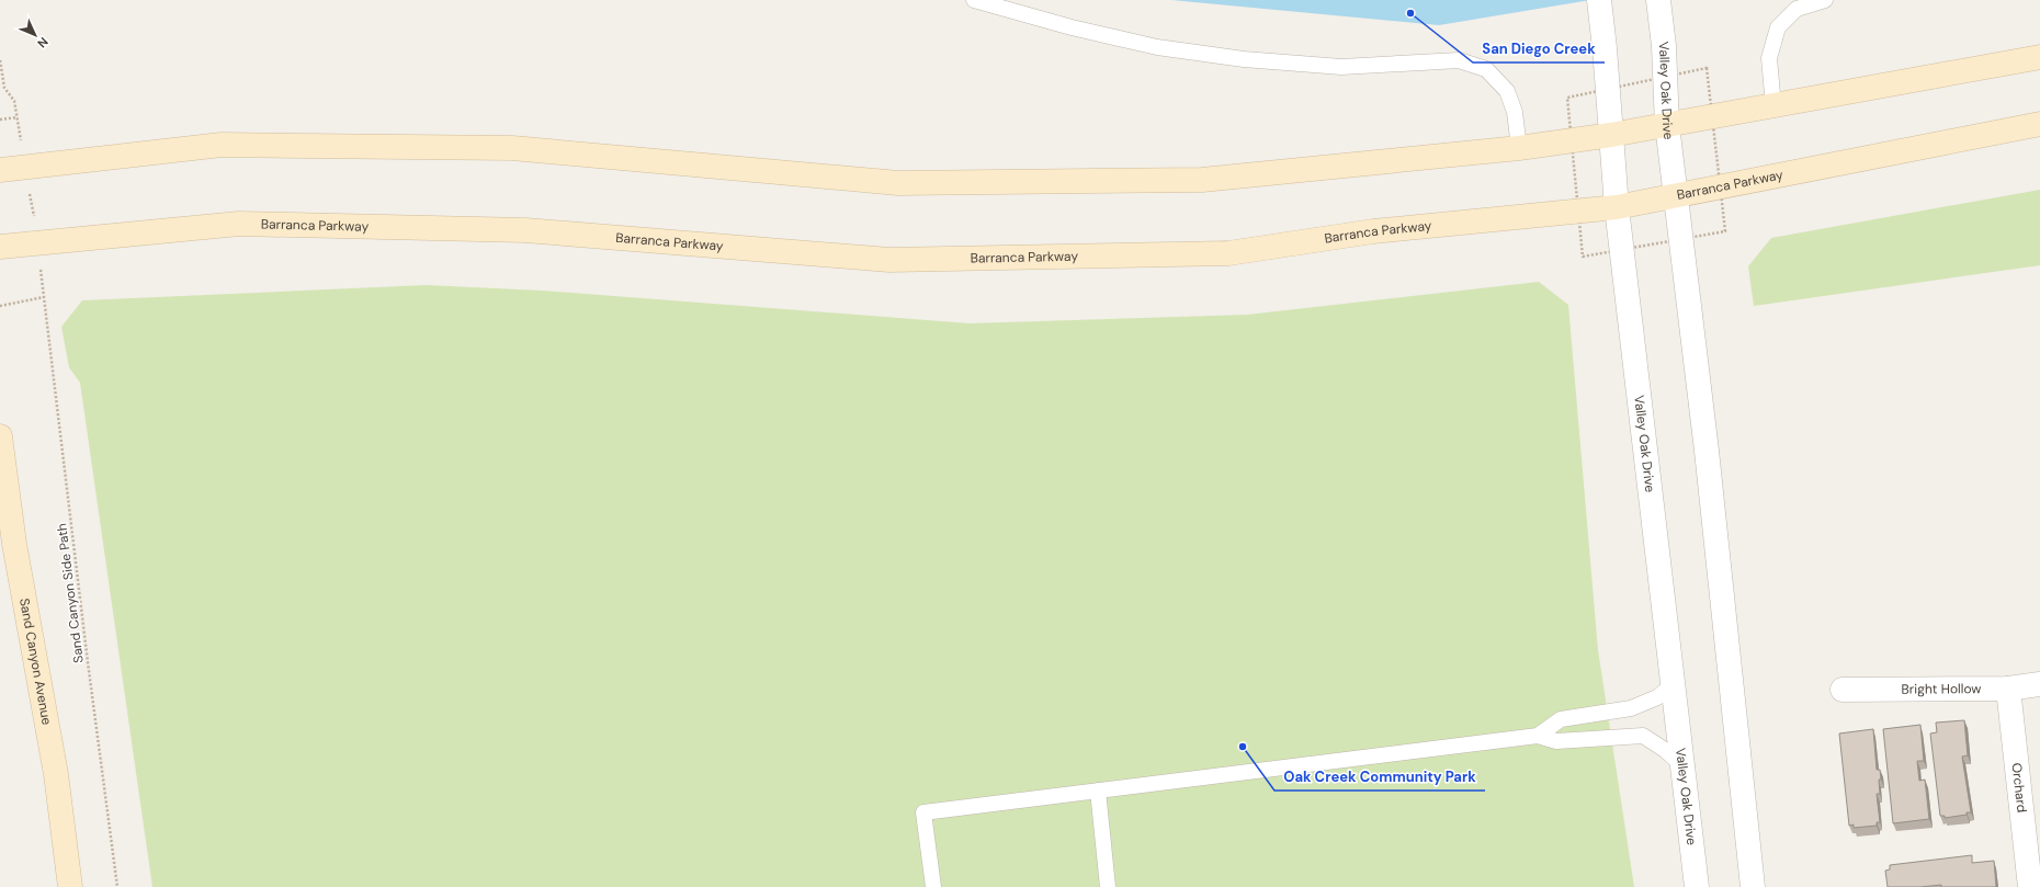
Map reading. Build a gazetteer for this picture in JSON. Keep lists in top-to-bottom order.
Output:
{
  "streets": {
    "main road": ["Barranca Parkway", "Sand Canyon Avenue"],
    "street": ["Valley Oak Drive", "Bright Hollow", "Orchard"],
    "path": ["Sand Canyon Side Path"]
  },
  "crossings": [
    ["Valley Oak Drive", "Barranca Parkway"],
    ["Barranca Parkway", "Sand Canyon Side Path"],
    ["Bright Hollow", "Orchard"]
  ],
  "places": ["San Diego Creek", "Oak Creek Community Park"],
  "north": "bottom right"
}
